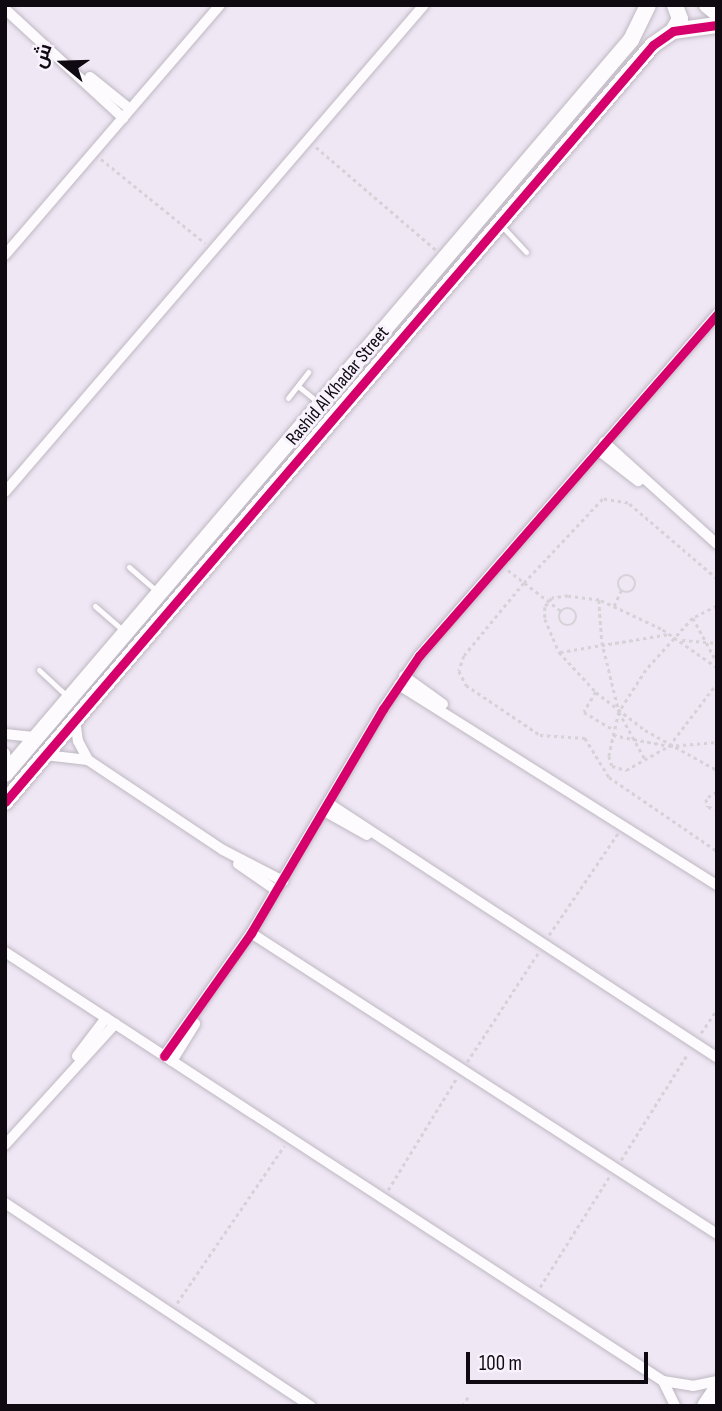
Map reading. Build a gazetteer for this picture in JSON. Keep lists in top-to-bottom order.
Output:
{
  "streets": {
    "street": ["Rashid Al Khadar Street"]
  },
  "scale_bar": "100 m",
  "north": "left"
}
